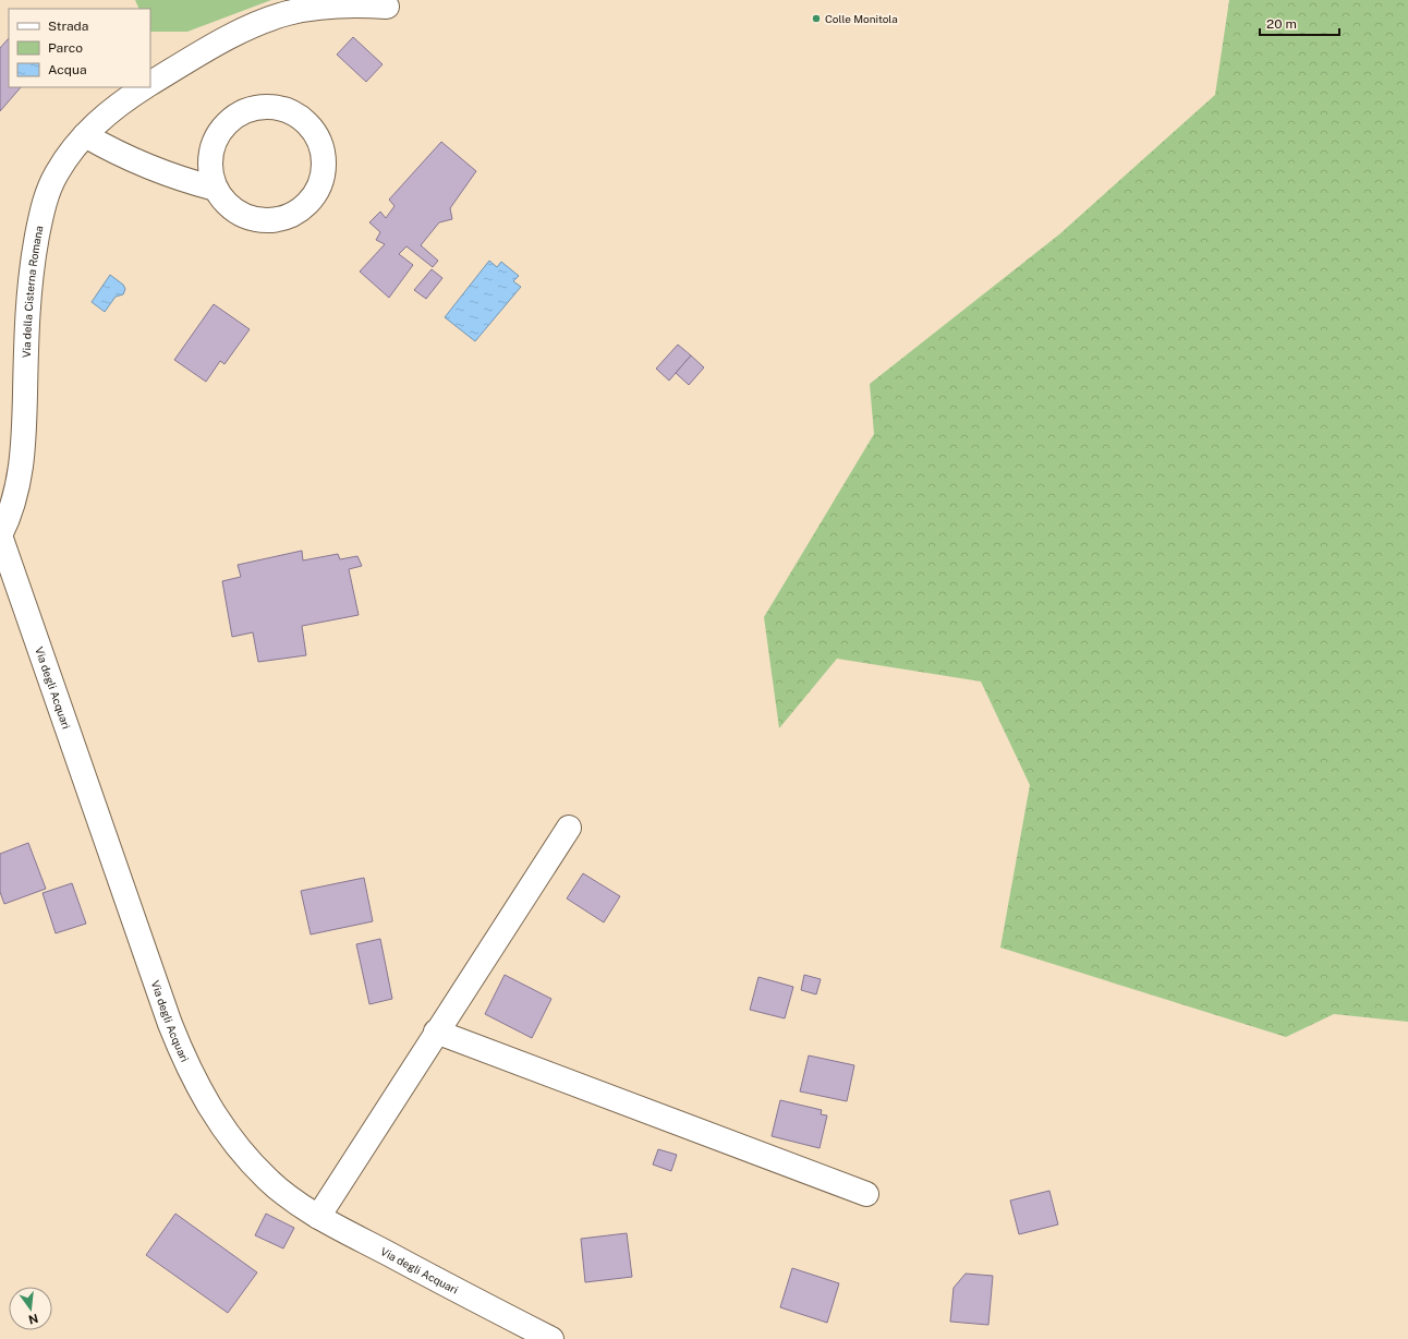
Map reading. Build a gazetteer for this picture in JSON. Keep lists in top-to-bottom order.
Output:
{
  "streets": {
    "street": ["Via della Cisterna Romana", "Via degli Acquari"]
  },
  "crossings": [
    ["Via della Cisterna Romana", "Via degli Acquari"]
  ],
  "places": ["Colle Monitola"],
  "legend": ["Strada", "Parco", "Acqua"],
  "scale_bar": "20 m",
  "north": "bottom"
}
